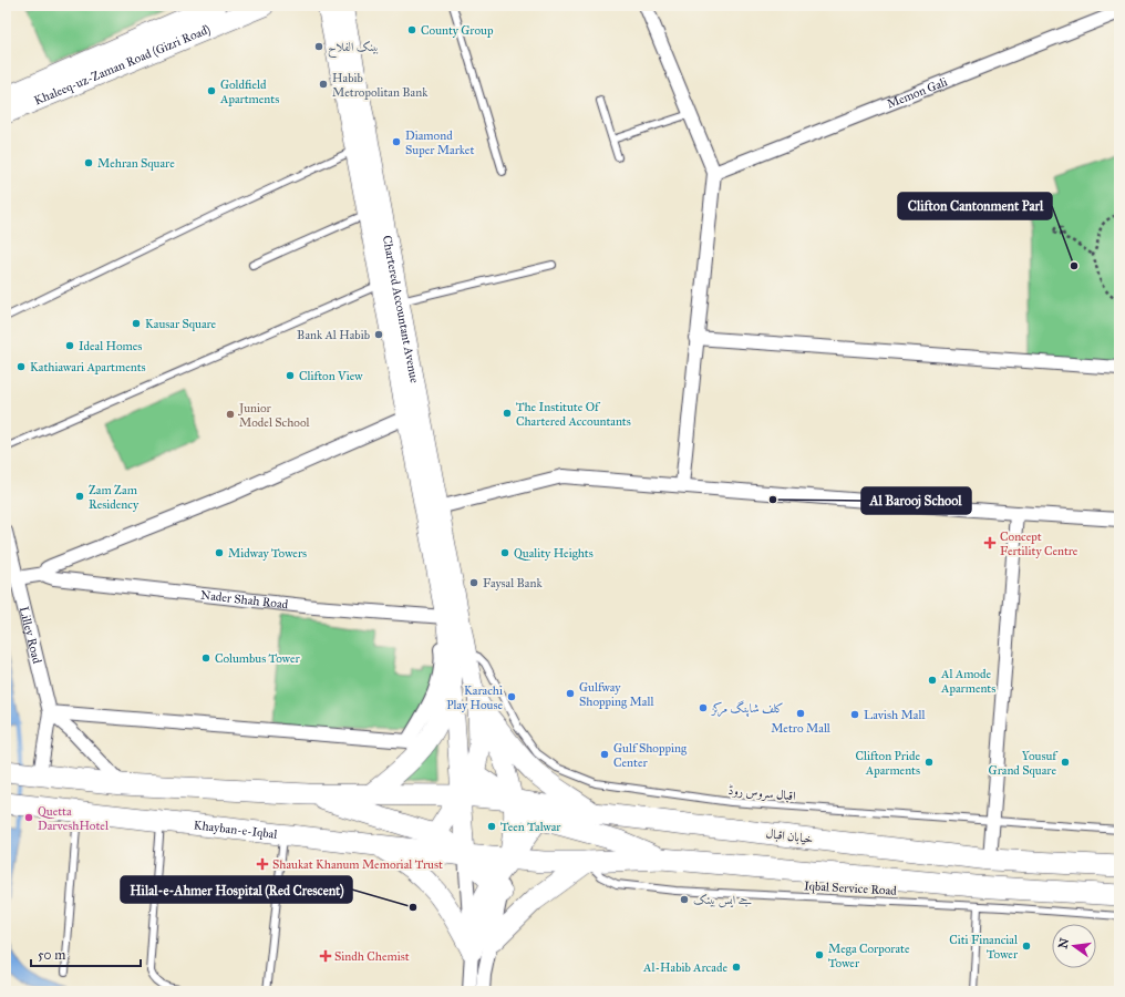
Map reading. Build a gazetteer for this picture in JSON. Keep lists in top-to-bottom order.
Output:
{
  "streets": {
    "main road": ["Khaleeq-uz-Zaman Road (Gizri Road)", "Khayban-e-Iqbal", "خیابان اقبال"],
    "street": [
      "Memon Gali",
      "Chartered Accountant Avenue",
      "Nader Shah Road",
      "Lilley Road"
    ],
    "lane": ["اقبال سروس روڈ", "Iqbal Service Road"]
  },
  "crossings": [
    ["Chartered Accountant Avenue", "Nader Shah Road"]
  ],
  "places": {
    "other": [
      "County Group",
      "بینک الفلاح",
      "Habib Metropolitan Bank",
      "Goldfield Apartments",
      "Diamond Super Market",
      "Mehran Square",
      "Clifton Cantonment Parl",
      "Kausar Square",
      "Bank Al Habib",
      "Ideal Homes",
      "Kathiawari Apartments",
      "Clifton View",
      "The Institute Of Chartered Accountants",
      "Junior Model School",
      "Zam Zam Residency",
      "Al Barooj School",
      "Midway Towers",
      "Quality Heights",
      "Faysal Bank",
      "Columbus Tower",
      "Al Amode Aparments",
      "Gulfway Shopping Mall",
      "Karachi Play House",
      "کلف شاپنگ مرکز",
      "Metro Mall",
      "Lavish Mall",
      "Gulf Shopping Center",
      "Clifton Pride Aparments",
      "Yousuf Grand Square",
      "Quetta DarveshHotel",
      "Teen Talwar",
      "جے ایس بینک",
      "Hilal-e-Ahmer Hospital (Red Crescent)",
      "Citi Financial Tower",
      "Mega Corporate Tower",
      "Al-Habib Arcade"
    ],
    "health": ["Concept Fertility Centre", "Shaukat Khanum Memorial Trust", "Sindh Chemist"]
  },
  "scale_bar": "50 m",
  "north": "left"
}
